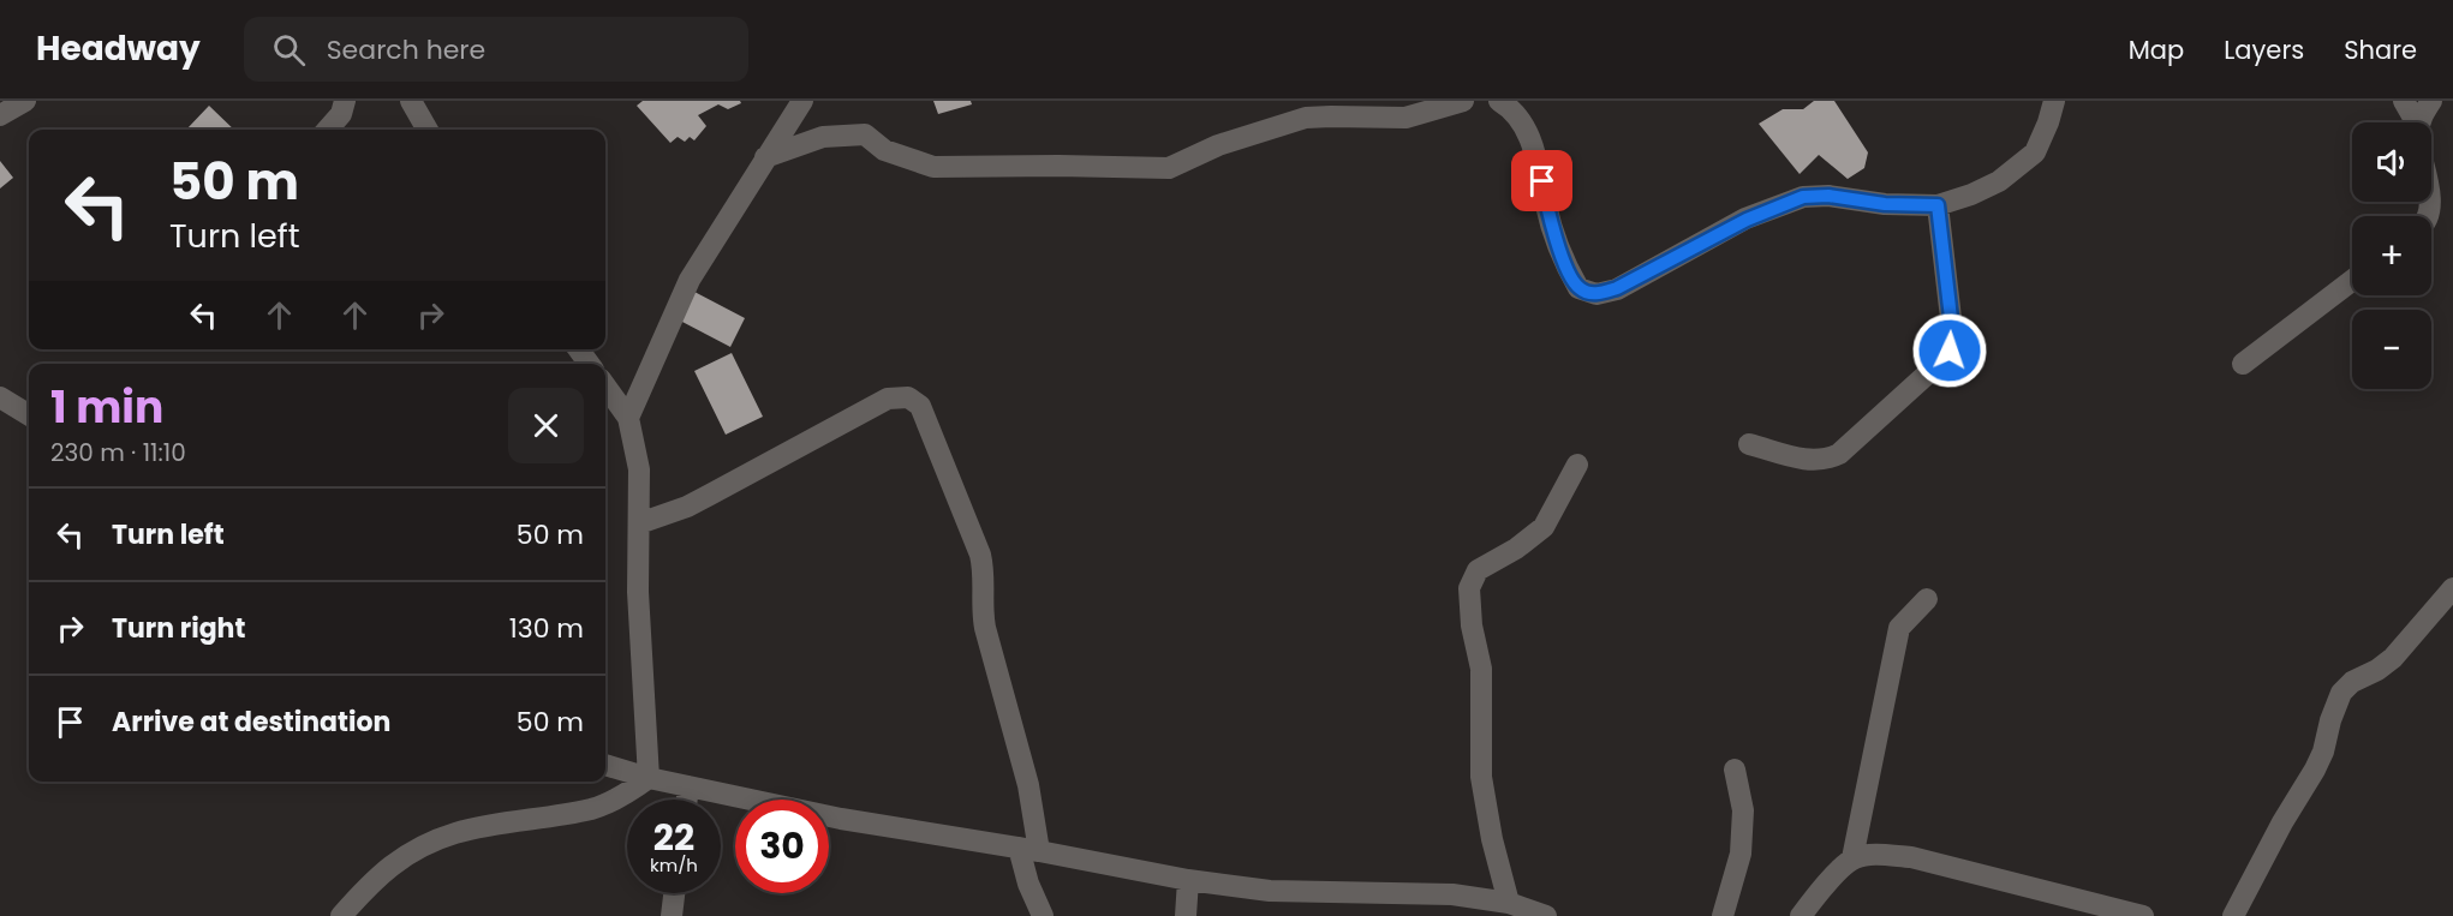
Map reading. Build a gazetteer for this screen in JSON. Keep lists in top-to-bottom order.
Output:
{
  "page": {
    "header": "Headway",
    "search": "Search here",
    "nav": ["Map", "Layers", "Share"],
    "map_buttons": ["+", "−"],
    "turn": ["50 m", "Turn left"],
    "heading": ["1 min", "230 m · 11:10"],
    "list": [
      {
        "name": "Turn left",
        "value": "50 m"
      },
      {
        "name": "Turn right",
        "value": "130 m"
      },
      {
        "name": "Arrive at destination",
        "value": "50 m"
      }
    ],
    "speed": "22 km/h",
    "limit": "30"
  }
}
